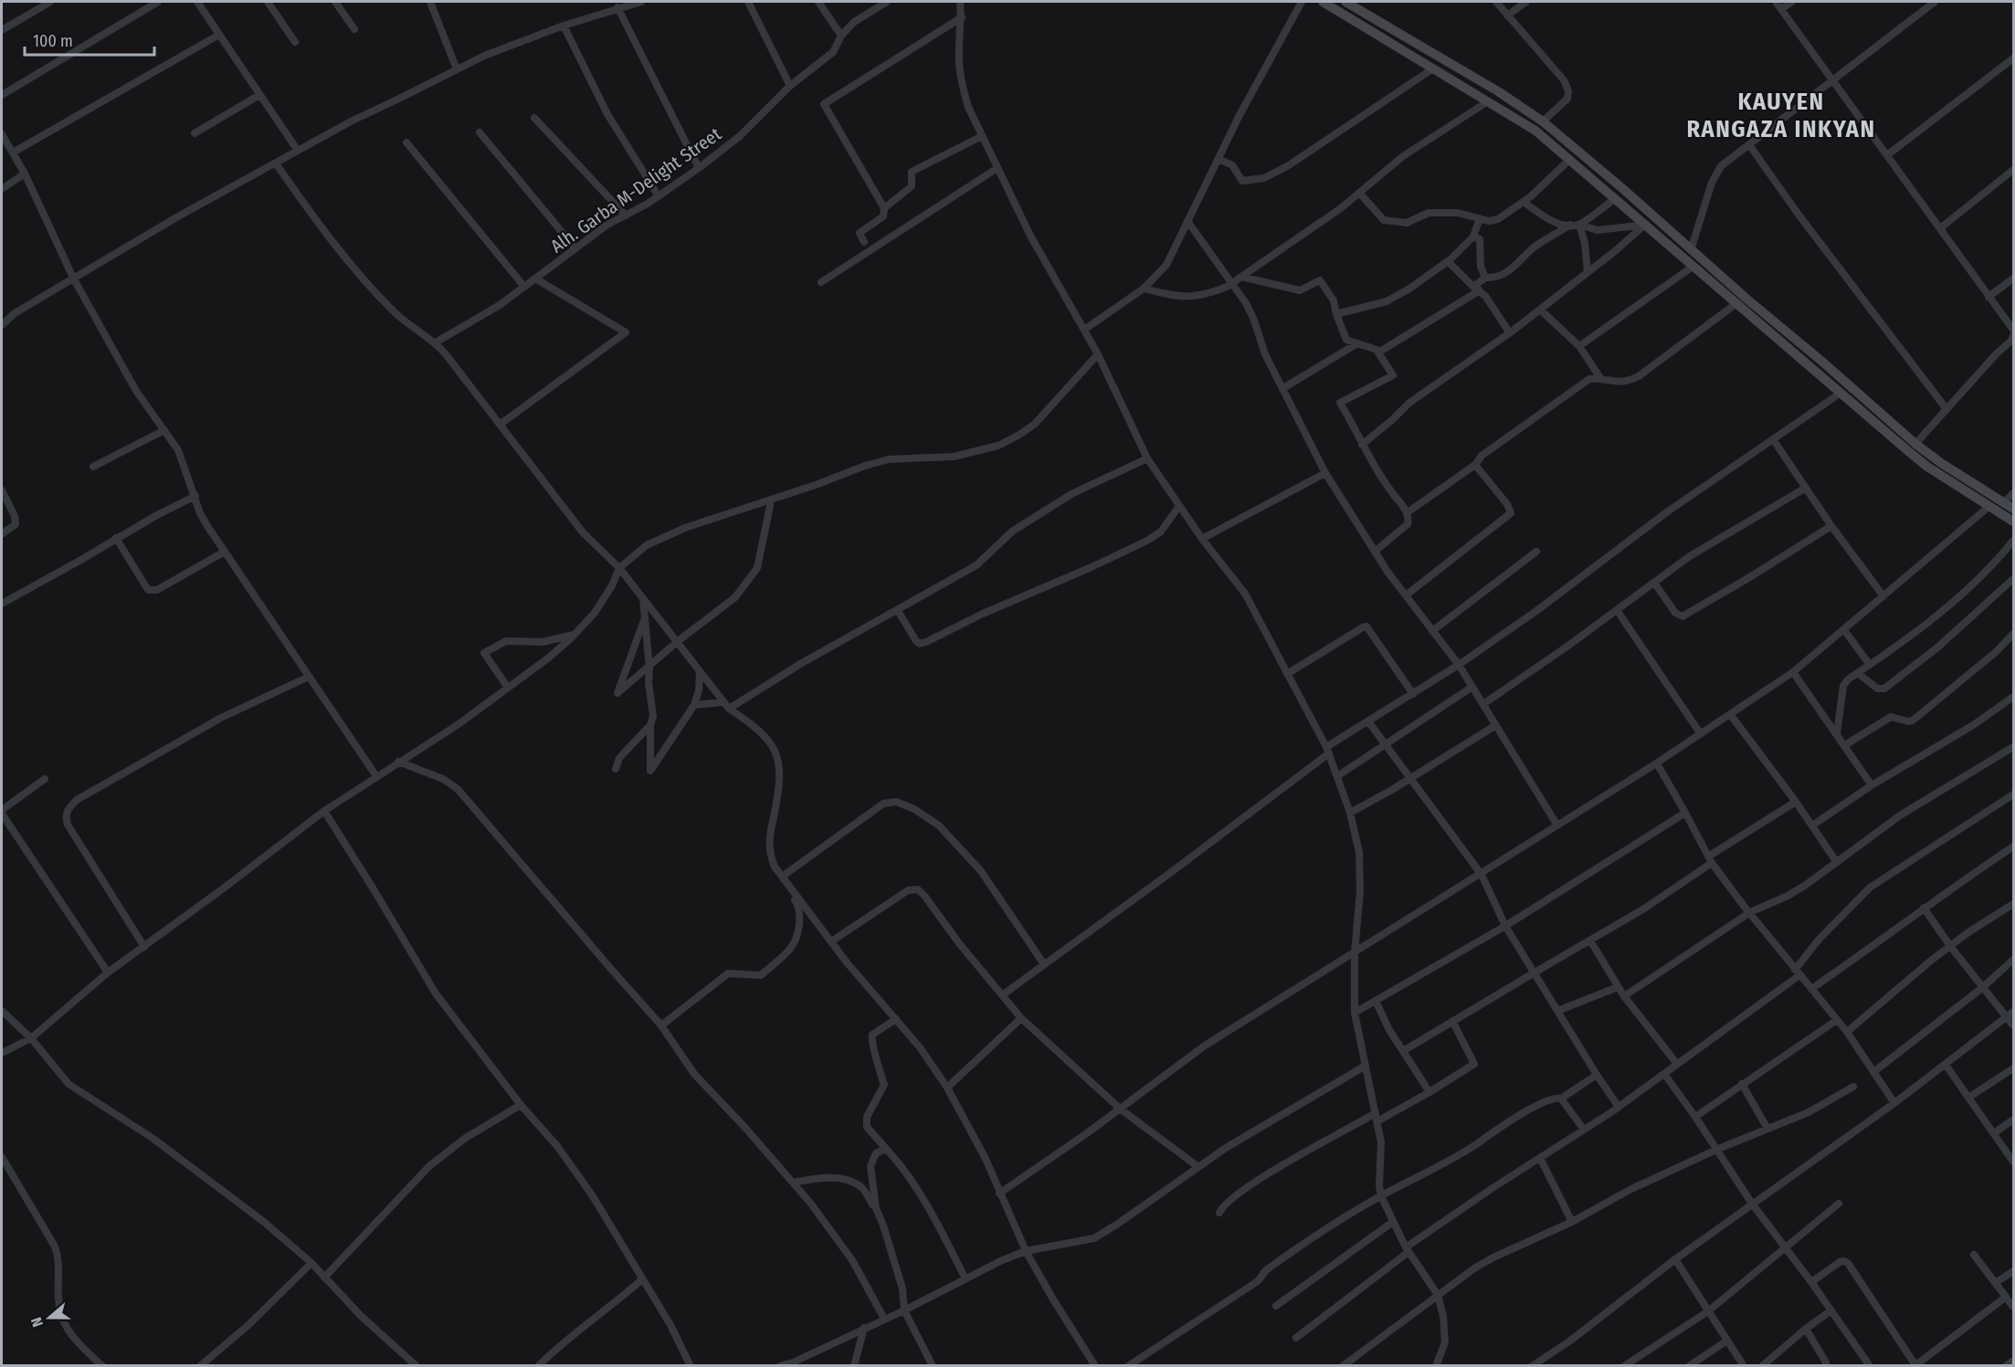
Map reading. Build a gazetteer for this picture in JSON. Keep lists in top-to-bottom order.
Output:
{
  "streets": {
    "street": ["Alh. Garba M-Delight Street"]
  },
  "districts": ["KAUYEN RANGAZA INKYAN"],
  "scale_bar": "100 m",
  "north": "left"
}
